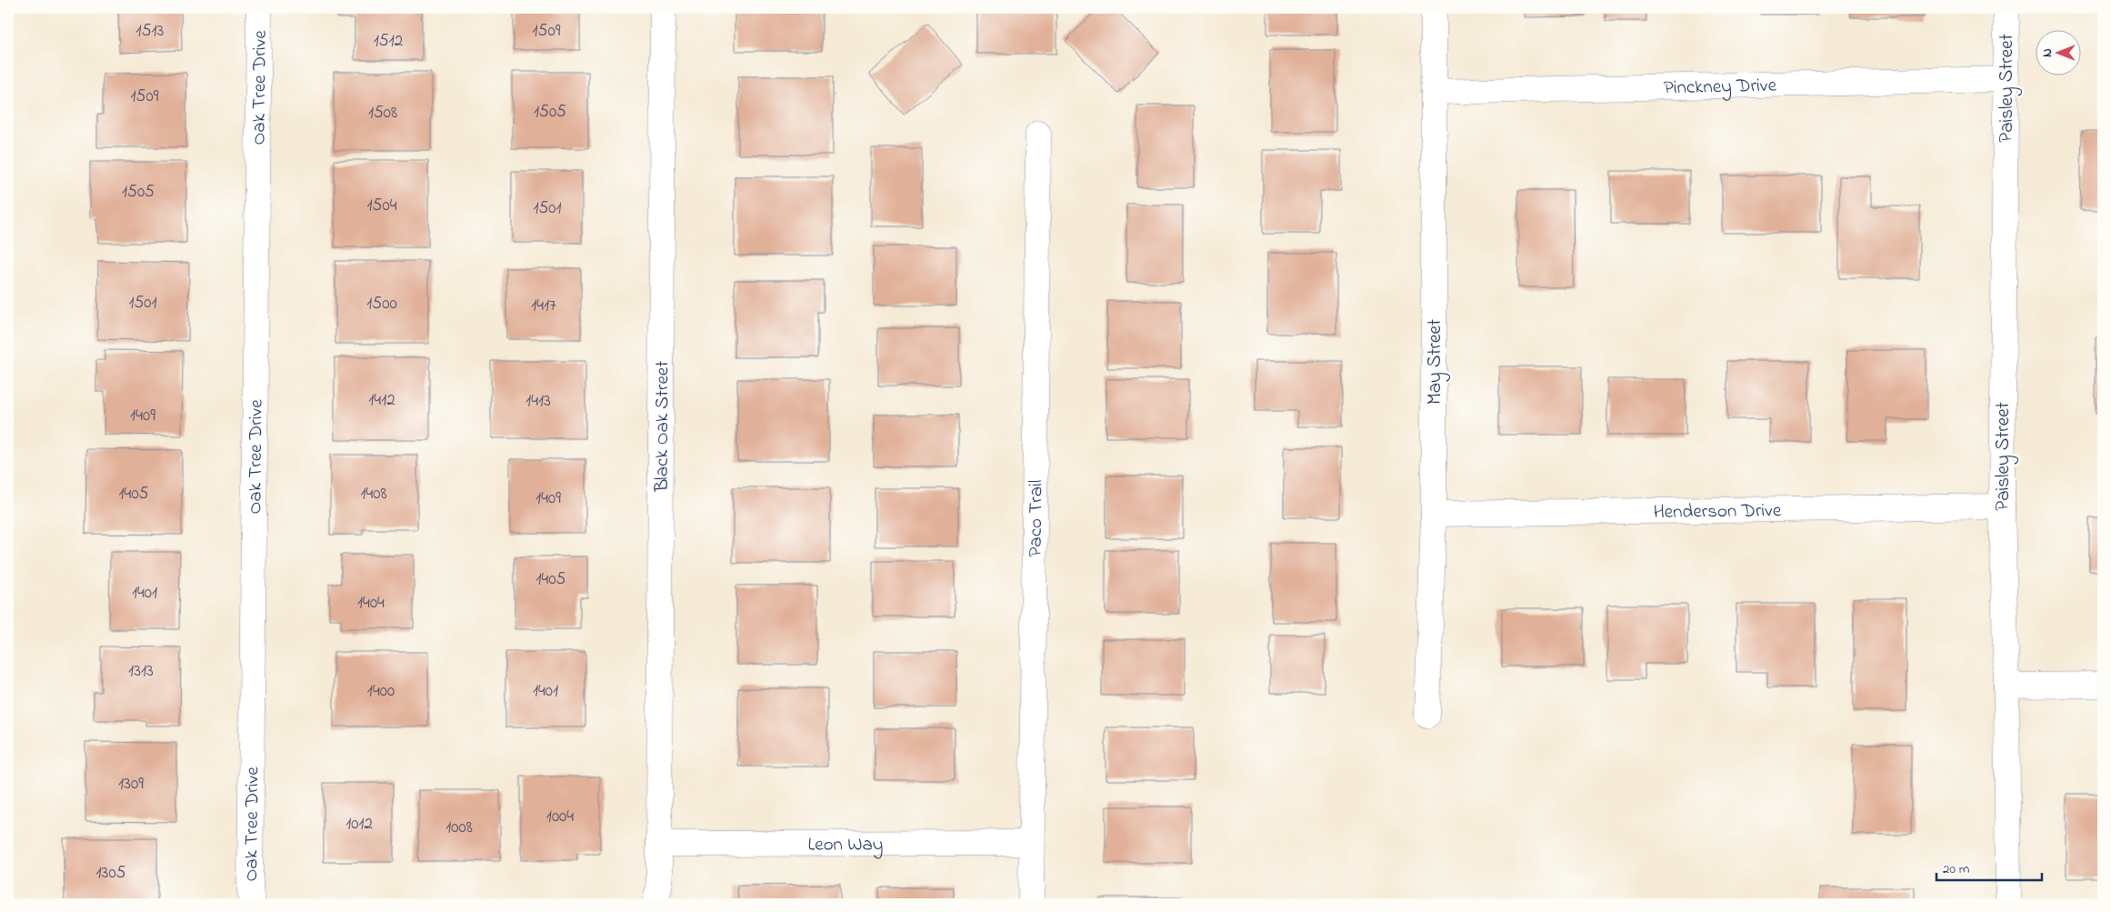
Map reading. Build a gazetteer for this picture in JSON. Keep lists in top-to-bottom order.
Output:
{
  "streets": {
    "street": [
      "Pinckney Drive",
      "Oak Tree Drive",
      "Paisley Street",
      "May Street",
      "Black Oak Street",
      "Henderson Drive",
      "Paco Trail",
      "Leon Way"
    ]
  },
  "crossings": [
    ["Pinckney Drive", "Paisley Street"],
    ["Pinckney Drive", "May Street"],
    ["Paisley Street", "Henderson Drive"],
    ["May Street", "Henderson Drive"],
    ["Black Oak Street", "Leon Way"],
    ["Paco Trail", "Leon Way"]
  ],
  "house_numbers": [
    "1513",
    "1509",
    "1512",
    "1509",
    "1505",
    "1508",
    "1505",
    "1504",
    "1501",
    "1501",
    "1500",
    "1417",
    "1412",
    "1413",
    "1409",
    "1405",
    "1408",
    "1409",
    "1405",
    "1401",
    "1404",
    "1313",
    "1400",
    "1401",
    "1309",
    "1004",
    "1012",
    "1008",
    "1305"
  ],
  "scale_bar": "20 m",
  "north": "left"
}
